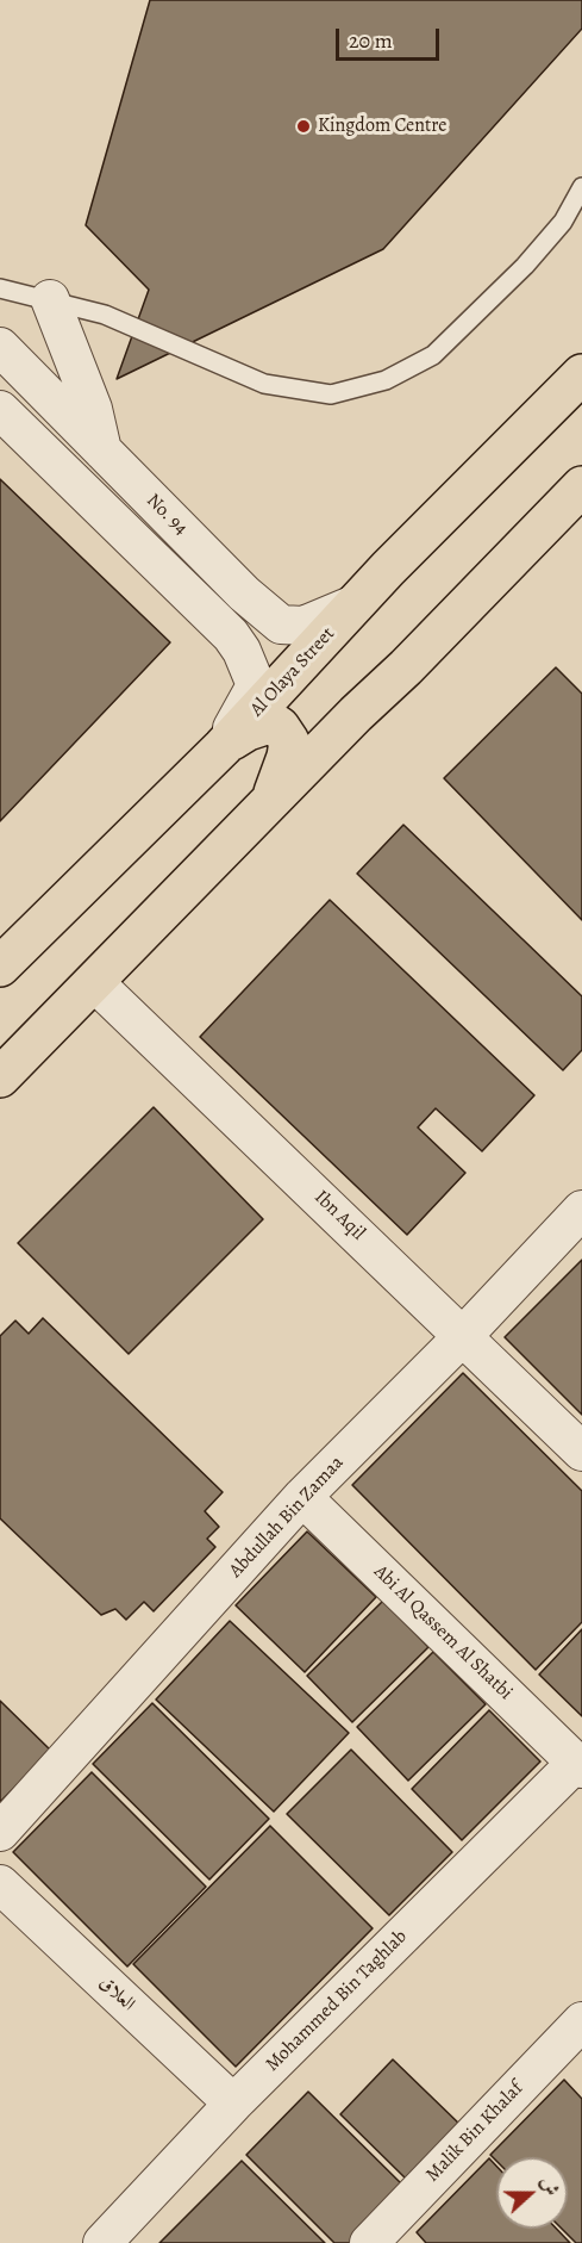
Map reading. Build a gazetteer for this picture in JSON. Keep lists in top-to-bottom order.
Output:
{
  "streets": {
    "main road": ["Al Olaya Street"],
    "street": [
      "No. 94",
      "Ibn Aqil",
      "Abdullah Bin Zamaa",
      "Abi Al Qassem Al Shatbi",
      "العلاق",
      "Mohammed Bin Taghlab",
      "Malik Bin Khalaf"
    ]
  },
  "crossings": [
    ["No. 94", "Al Olaya Street"],
    ["Ibn Aqil", "Abdullah Bin Zamaa"],
    ["Abdullah Bin Zamaa", "Abi Al Qassem Al Shatbi"],
    ["Abi Al Qassem Al Shatbi", "Mohammed Bin Taghlab"],
    ["العلاق", "Mohammed Bin Taghlab"]
  ],
  "places": ["Kingdom Centre"],
  "scale_bar": "20 m",
  "north": "right"
}
